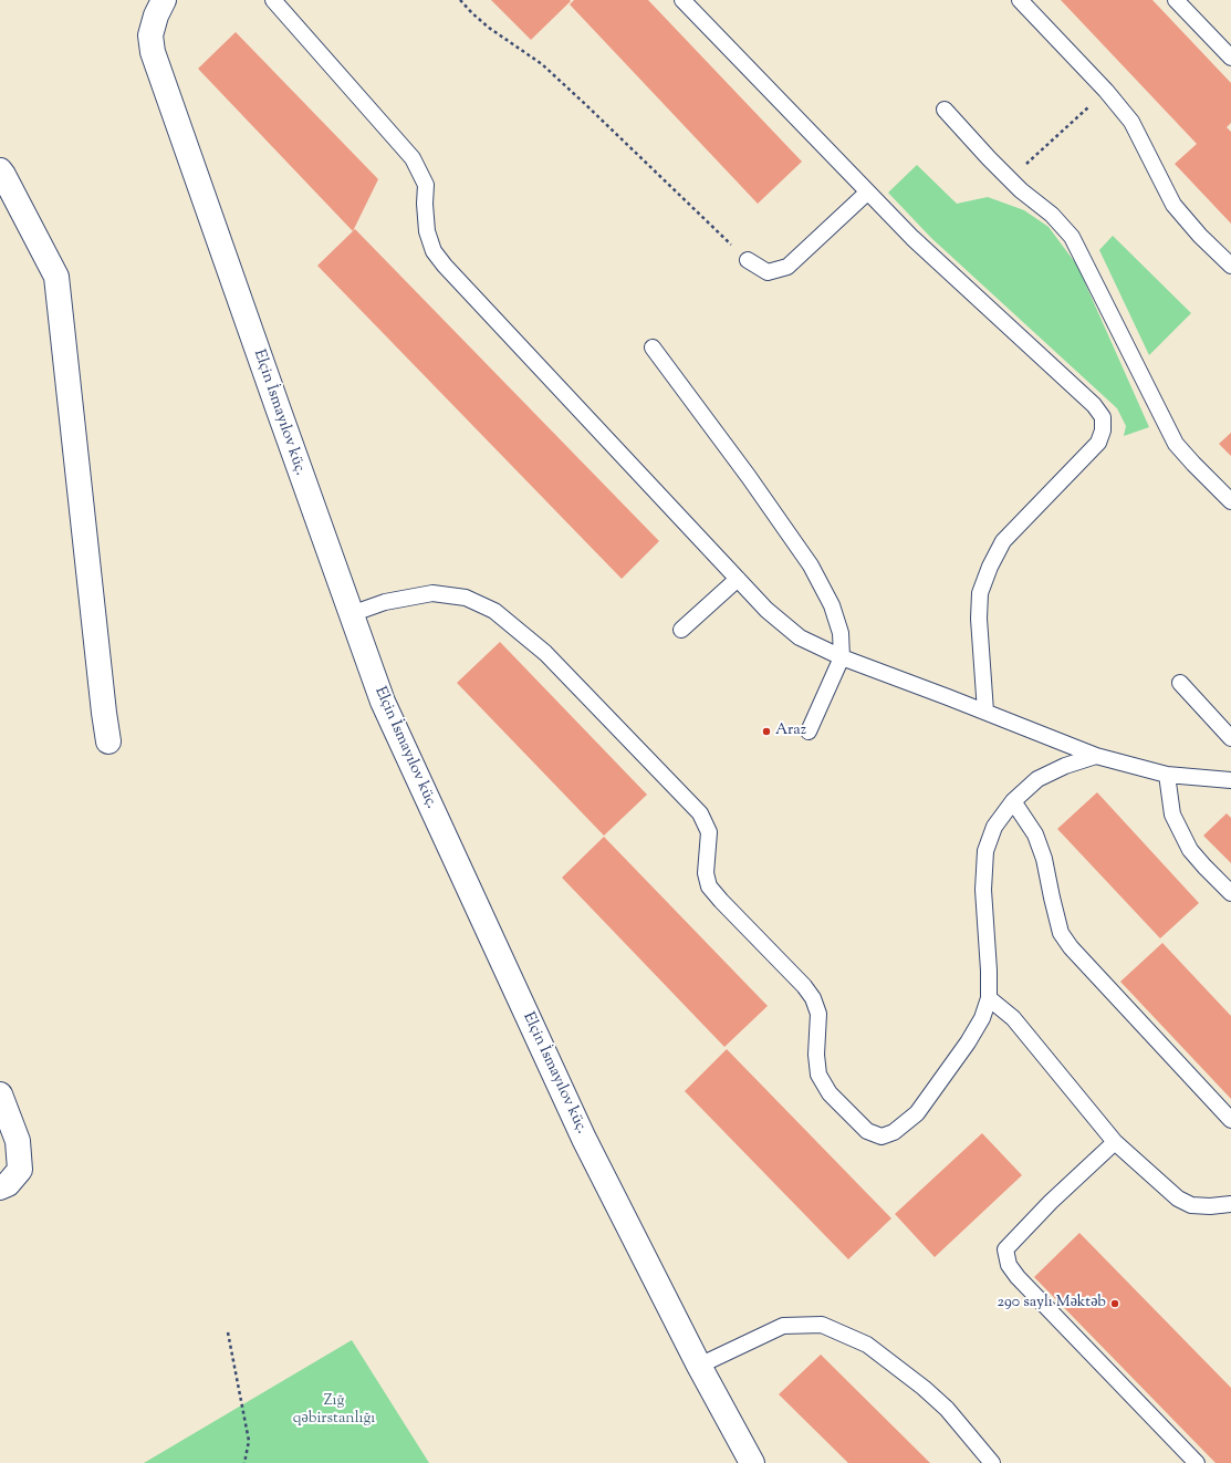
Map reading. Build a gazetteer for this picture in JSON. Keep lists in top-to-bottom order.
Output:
{
  "streets": {
    "street": ["Elçin İsmayılov küç."]
  },
  "parks": ["Zığ qəbirstanlığı"],
  "places": ["Araz", "290 saylı Məktəb"]
}
